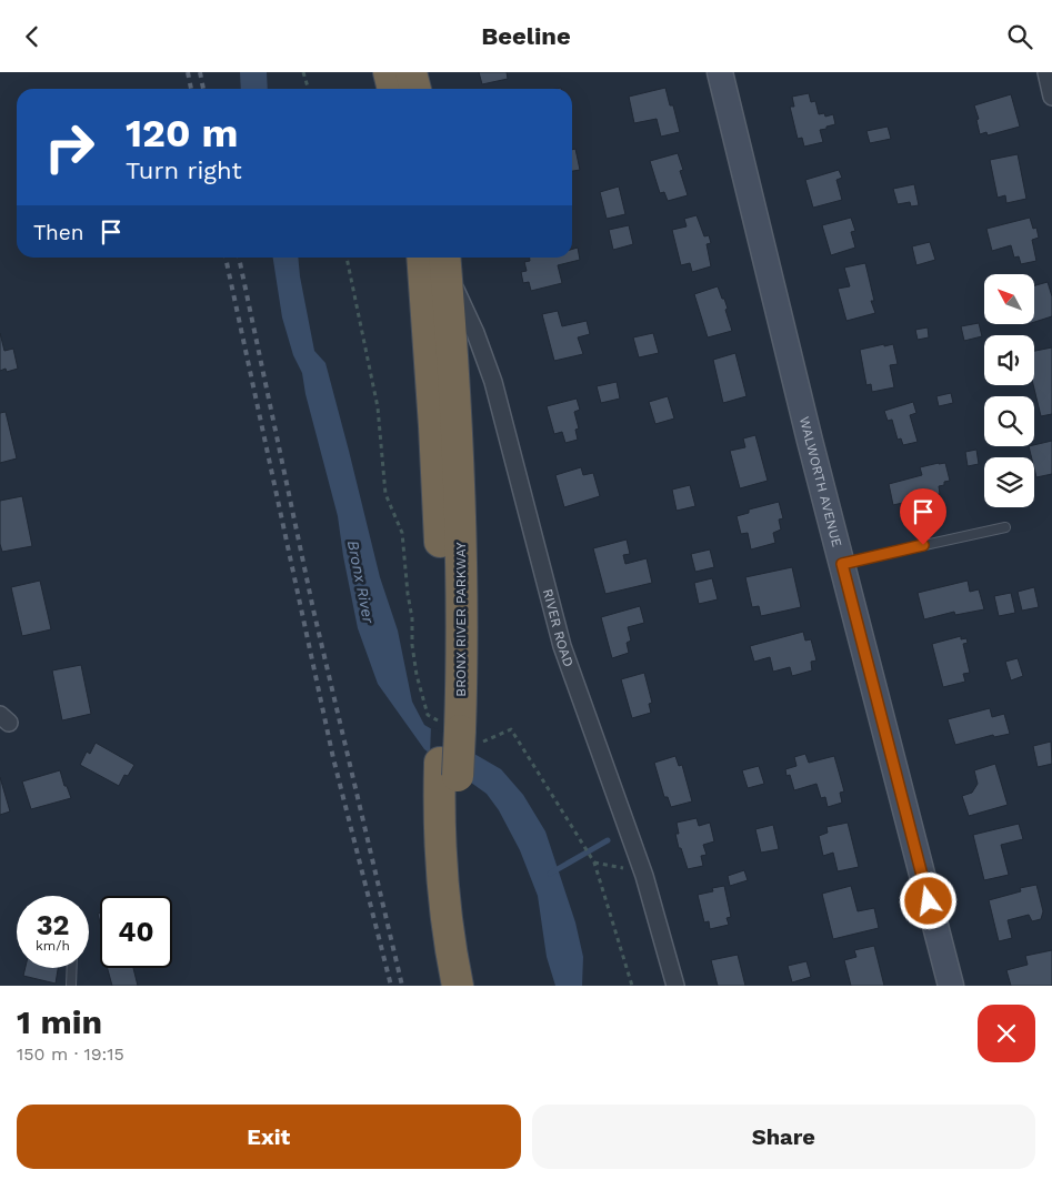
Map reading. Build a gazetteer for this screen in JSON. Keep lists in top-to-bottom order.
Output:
{
  "streets": {
    "highway": ["BRONX RIVER PARKWAY"],
    "street": ["WALWORTH AVENUE", "RIVER ROAD"]
  },
  "crossings": [
    ["BRONX RIVER PARKWAY", "RIVER ROAD"]
  ],
  "water": ["Bronx River"],
  "north": "top left",
  "page": {
    "header": "Beeline",
    "turn": ["120 m", "Turn right"],
    "then": "Then",
    "speed": "32 km/h",
    "limit": "40",
    "heading": ["1 min", "150 m · 19:15"],
    "buttons": ["Exit", "Share"]
  }
}
